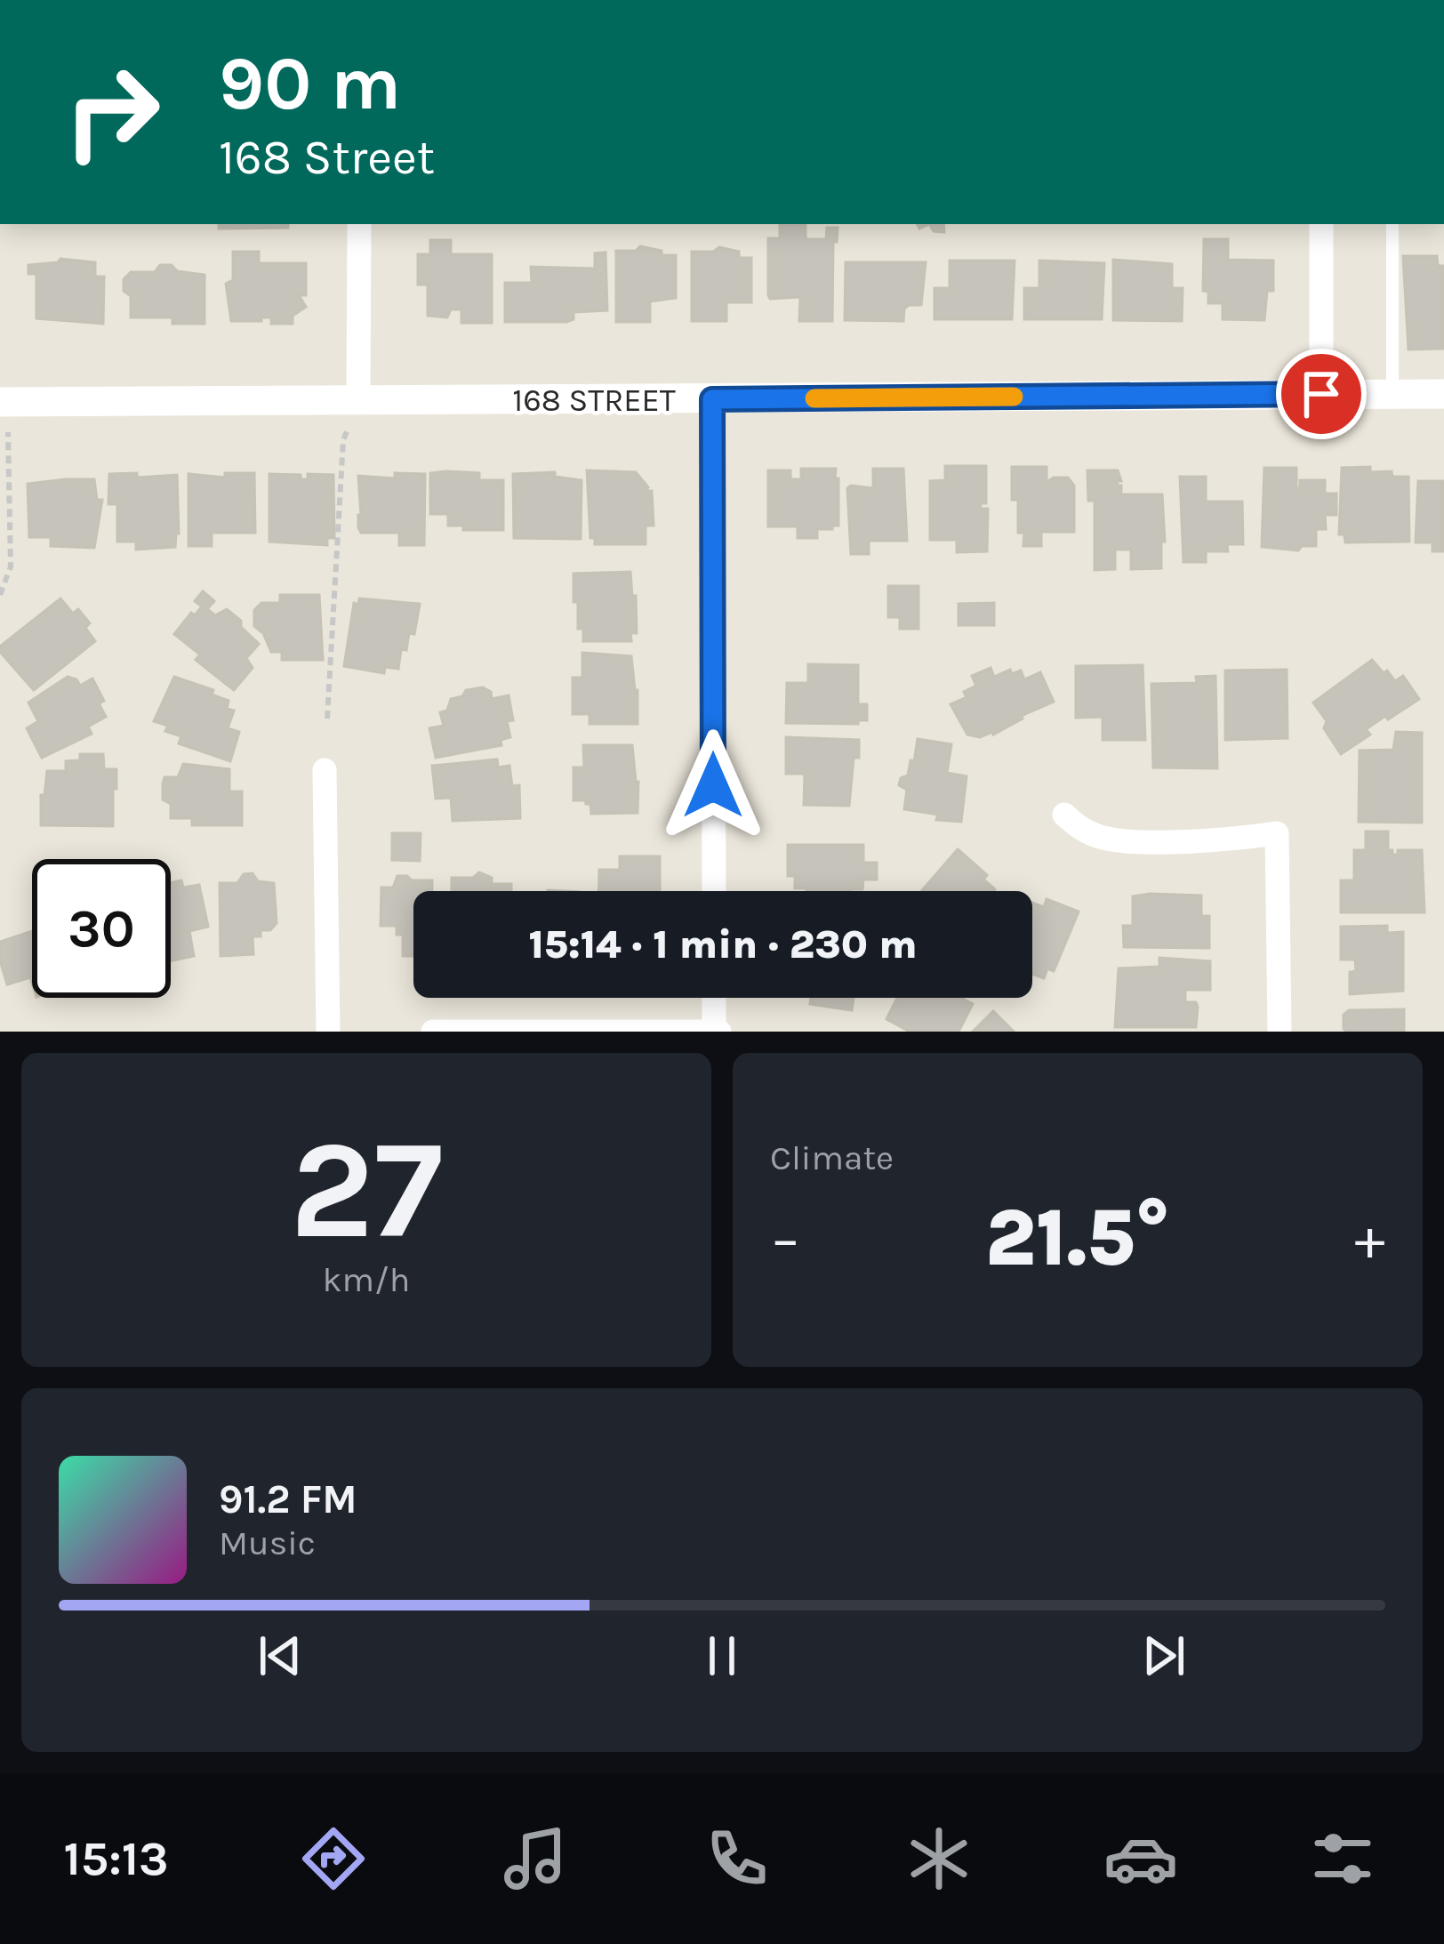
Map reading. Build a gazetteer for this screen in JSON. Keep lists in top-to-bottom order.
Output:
{
  "streets": {
    "street": ["168 STREET"]
  },
  "page": {
    "turn": ["90 m", "168 Street"],
    "limit": "30",
    "trip": "15:14 · 1 min · 230 m",
    "tile": [
      ["27", "km/h"],
      "Climate"
    ],
    "heat": ["−", "21.5°", "+"],
    "song": ["91.2 FM", "Music"],
    "tabs": "15:13"
  }
}
